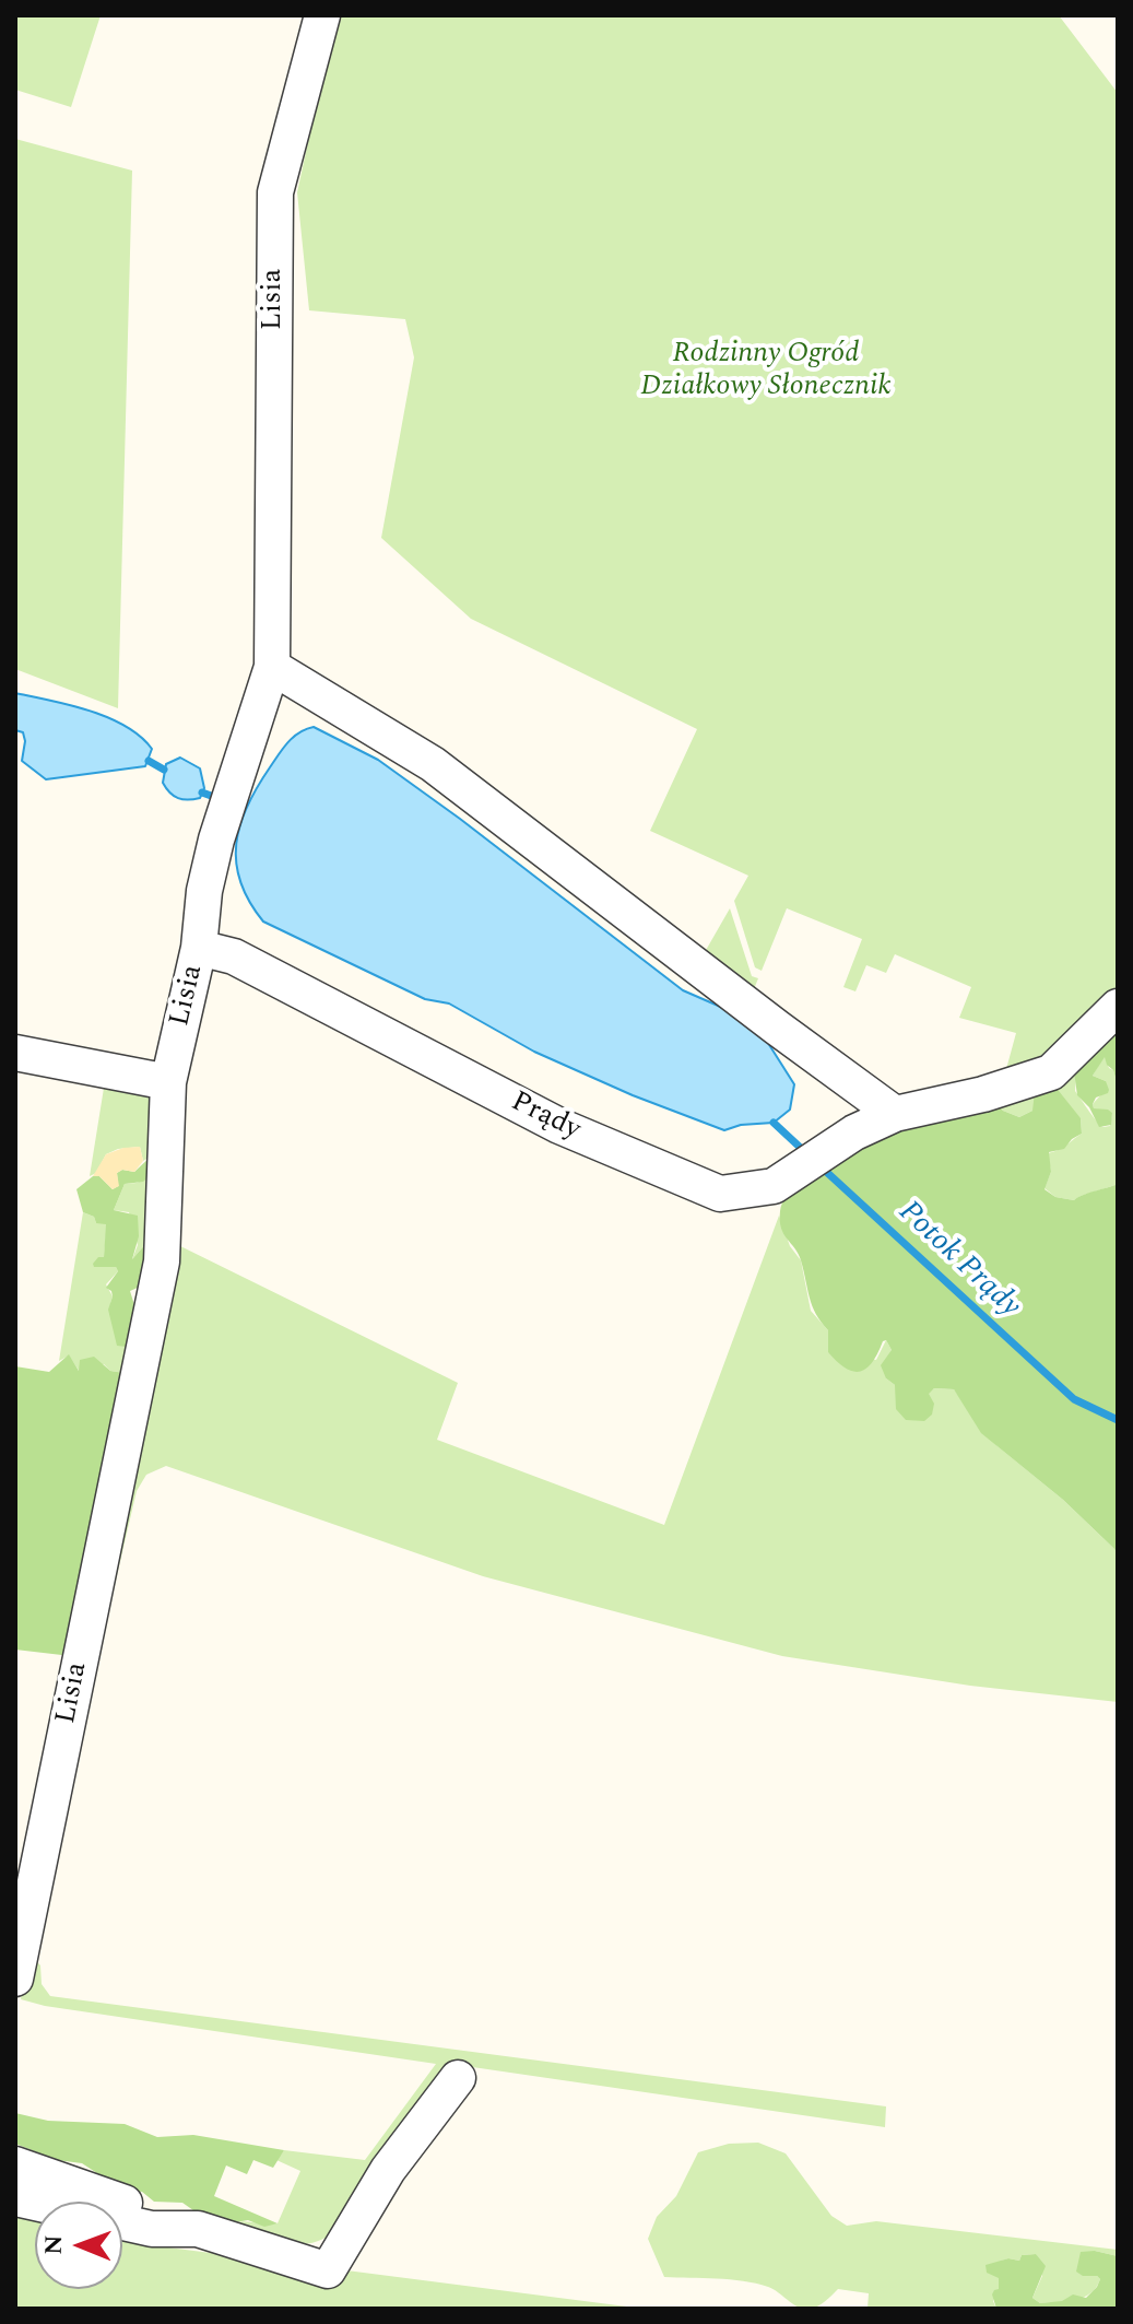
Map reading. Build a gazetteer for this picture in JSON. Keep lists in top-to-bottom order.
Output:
{
  "streets": {
    "street": ["Lisia", "Prądy"]
  },
  "crossings": [
    ["Lisia", "Prądy"]
  ],
  "water": ["Potok Prądy"],
  "parks": ["Rodzinny Ogród Działkowy Słonecznik"],
  "north": "left"
}
